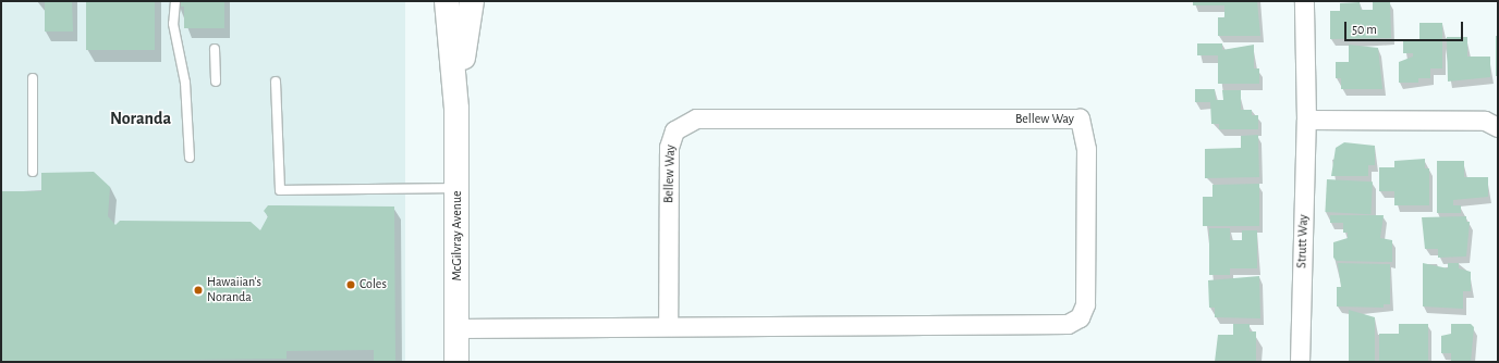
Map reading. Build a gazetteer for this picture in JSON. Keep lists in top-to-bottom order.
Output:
{
  "streets": {
    "main road": ["McGilvray Avenue"],
    "street": ["Bellew Way", "Strutt Way"]
  },
  "crossings": [
    ["Bellew Way", "McGilvray Avenue"]
  ],
  "districts": ["Noranda"],
  "places": ["Coles", "Hawaiian's Noranda"],
  "scale_bar": "50 m"
}
